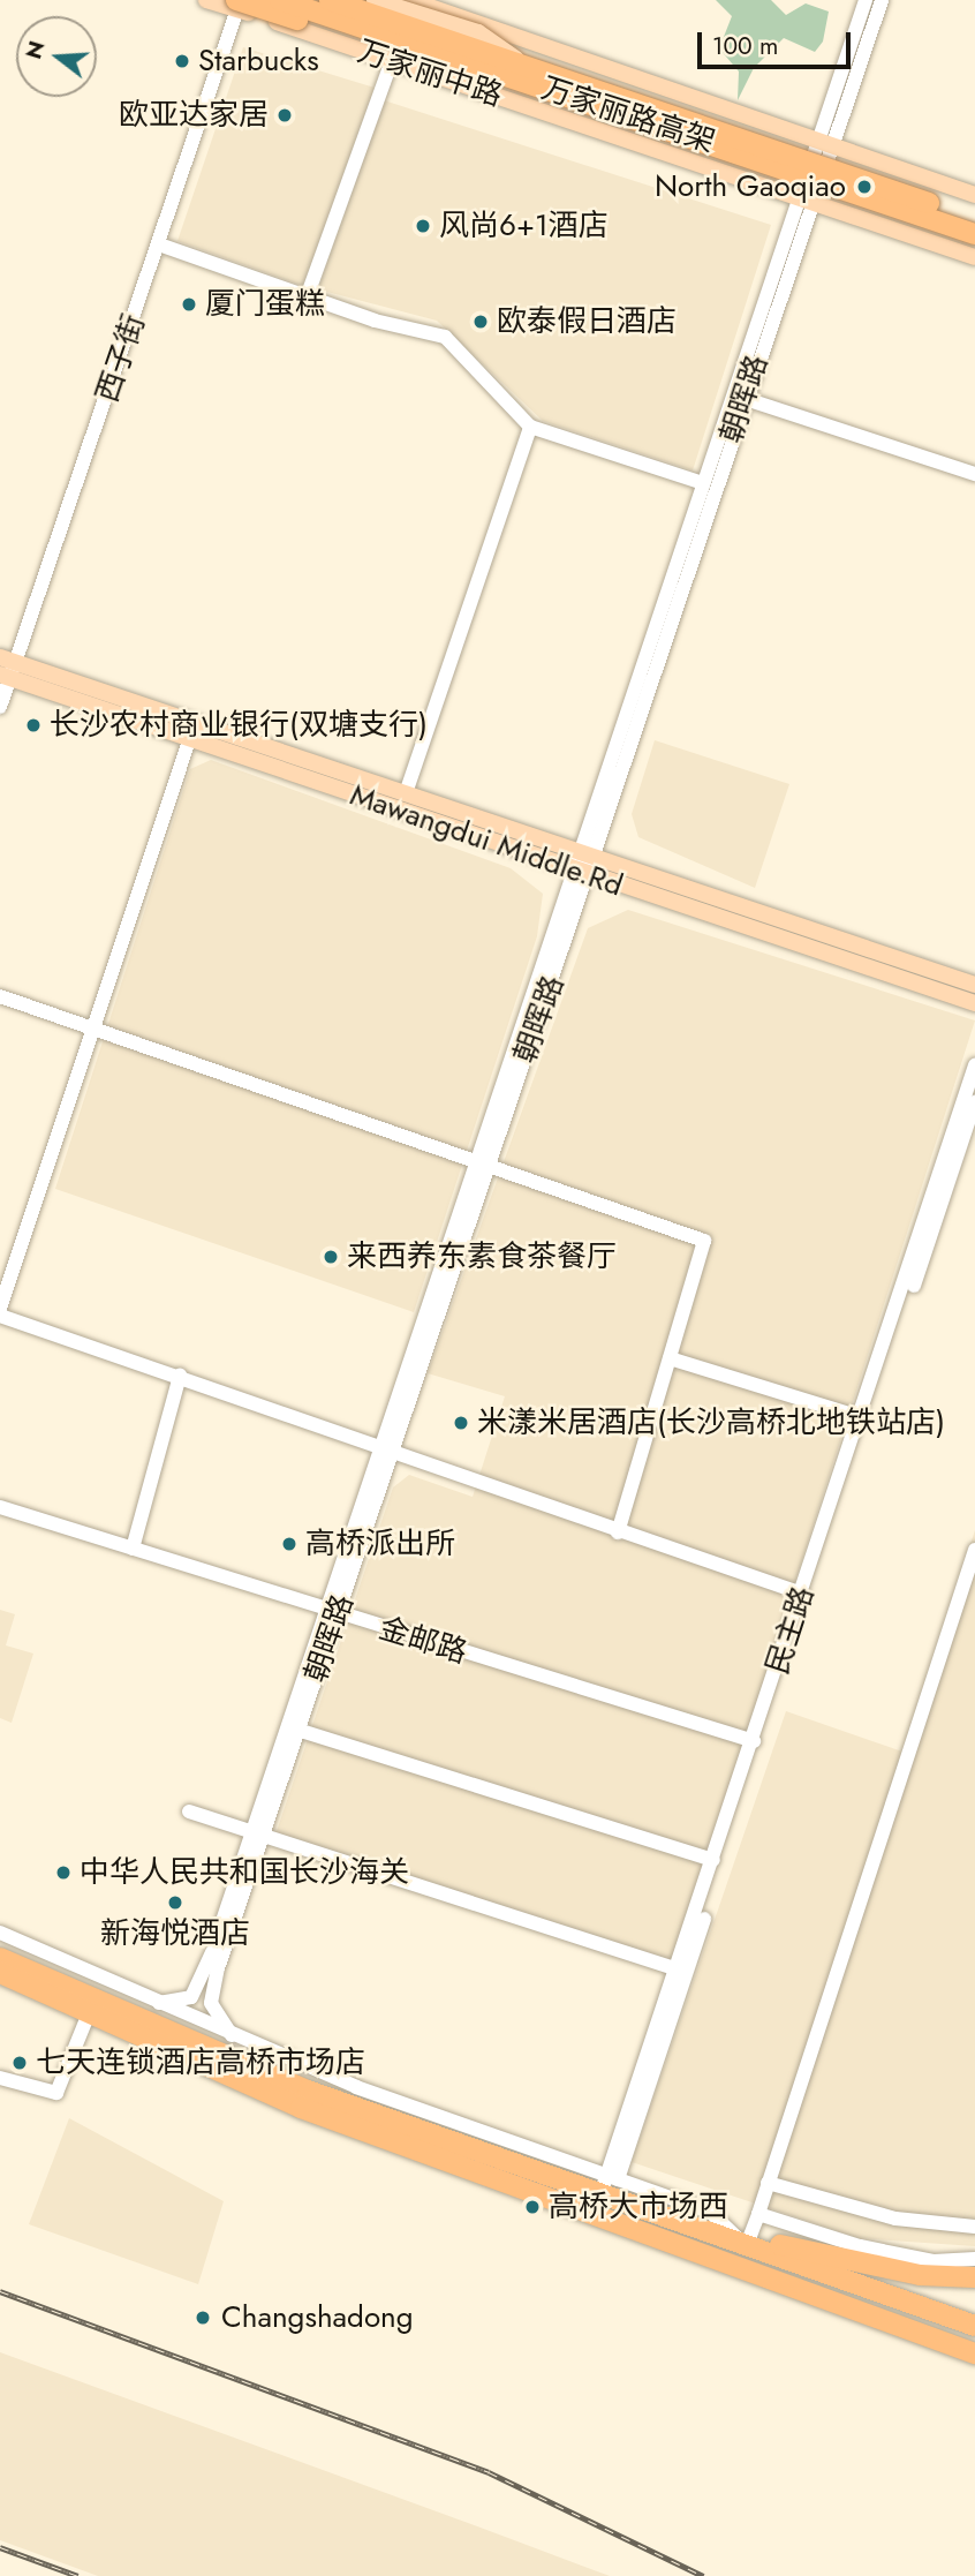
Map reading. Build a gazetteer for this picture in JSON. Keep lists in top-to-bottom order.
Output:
{
  "streets": {
    "highway": ["万家丽路高架"],
    "main road": ["万家丽中路", "Mawangdui Middle.Rd"],
    "street": [
      "西子街",
      "朝晖路",
      "民主路",
      "金邮路"
    ]
  },
  "crossings": [
    ["万家丽中路", "西子街"],
    ["万家丽中路", "朝晖路"],
    ["西子街", "Mawangdui Middle.Rd"],
    ["朝晖路", "Mawangdui Middle.Rd"],
    ["朝晖路", "金邮路"],
    ["民主路", "金邮路"]
  ],
  "places": [
    "Starbucks",
    "欧亚达家居",
    "North Gaoqiao",
    "风尚6+1酒店",
    "厦门蛋糕",
    "欧泰假日酒店",
    "长沙农村商业银行(双塘支行)",
    "来西养东素食茶餐厅",
    "米漾米居酒店(长沙高桥北地铁站店)",
    "高桥派出所",
    "中华人民共和国长沙海关",
    "新海悦酒店",
    "七天连锁酒店高桥市场店",
    "高桥大市场西",
    "Changshadong"
  ],
  "scale_bar": "100 m",
  "north": "left"
}
